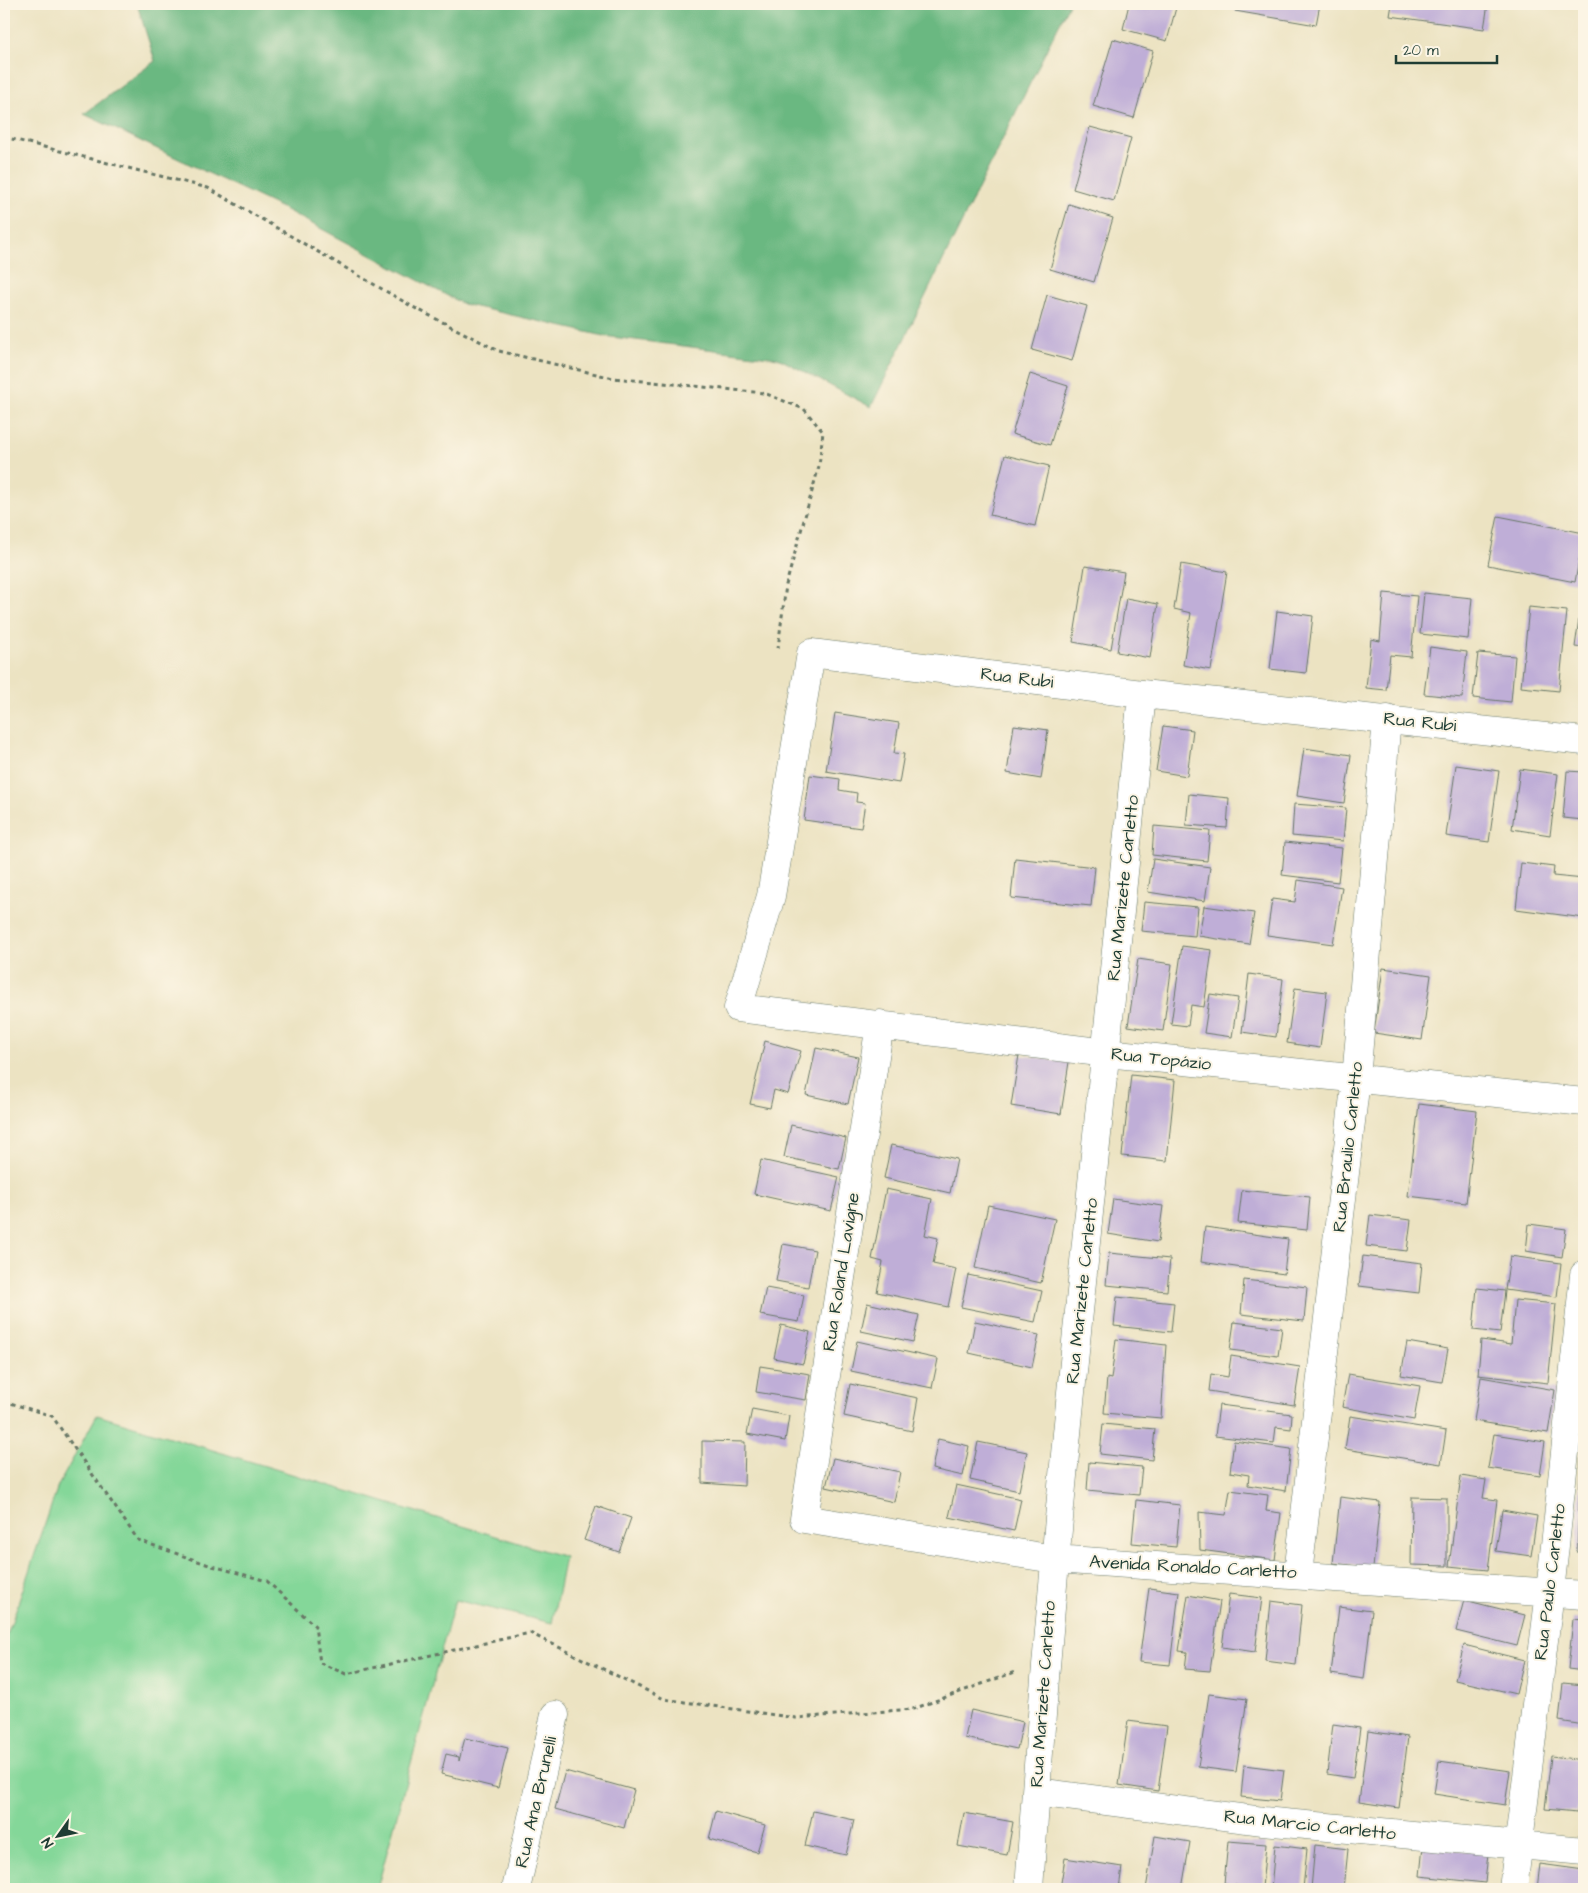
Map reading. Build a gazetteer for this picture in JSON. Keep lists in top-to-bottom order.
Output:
{
  "streets": {
    "street": [
      "Rua Rubi",
      "Rua Marizete Carletto",
      "Rua Topázio",
      "Rua Braulio Carletto",
      "Rua Roland Lavigne",
      "Avenida Ronaldo Carletto",
      "Rua Paulo Carletto",
      "Rua Ana Brunelli",
      "Rua Marcio Carletto"
    ]
  },
  "crossings": [
    ["Rua Rubi", "Rua Marizete Carletto"],
    ["Rua Rubi", "Rua Topázio"],
    ["Rua Rubi", "Rua Braulio Carletto"],
    ["Rua Marizete Carletto", "Rua Topázio"],
    ["Rua Marizete Carletto", "Avenida Ronaldo Carletto"],
    ["Rua Marizete Carletto", "Rua Marcio Carletto"],
    ["Rua Topázio", "Rua Braulio Carletto"],
    ["Rua Topázio", "Rua Roland Lavigne"],
    ["Rua Braulio Carletto", "Avenida Ronaldo Carletto"],
    ["Rua Roland Lavigne", "Avenida Ronaldo Carletto"],
    ["Avenida Ronaldo Carletto", "Rua Paulo Carletto"],
    ["Rua Paulo Carletto", "Rua Marcio Carletto"]
  ],
  "scale_bar": "20 m",
  "north": "bottom left"
}
